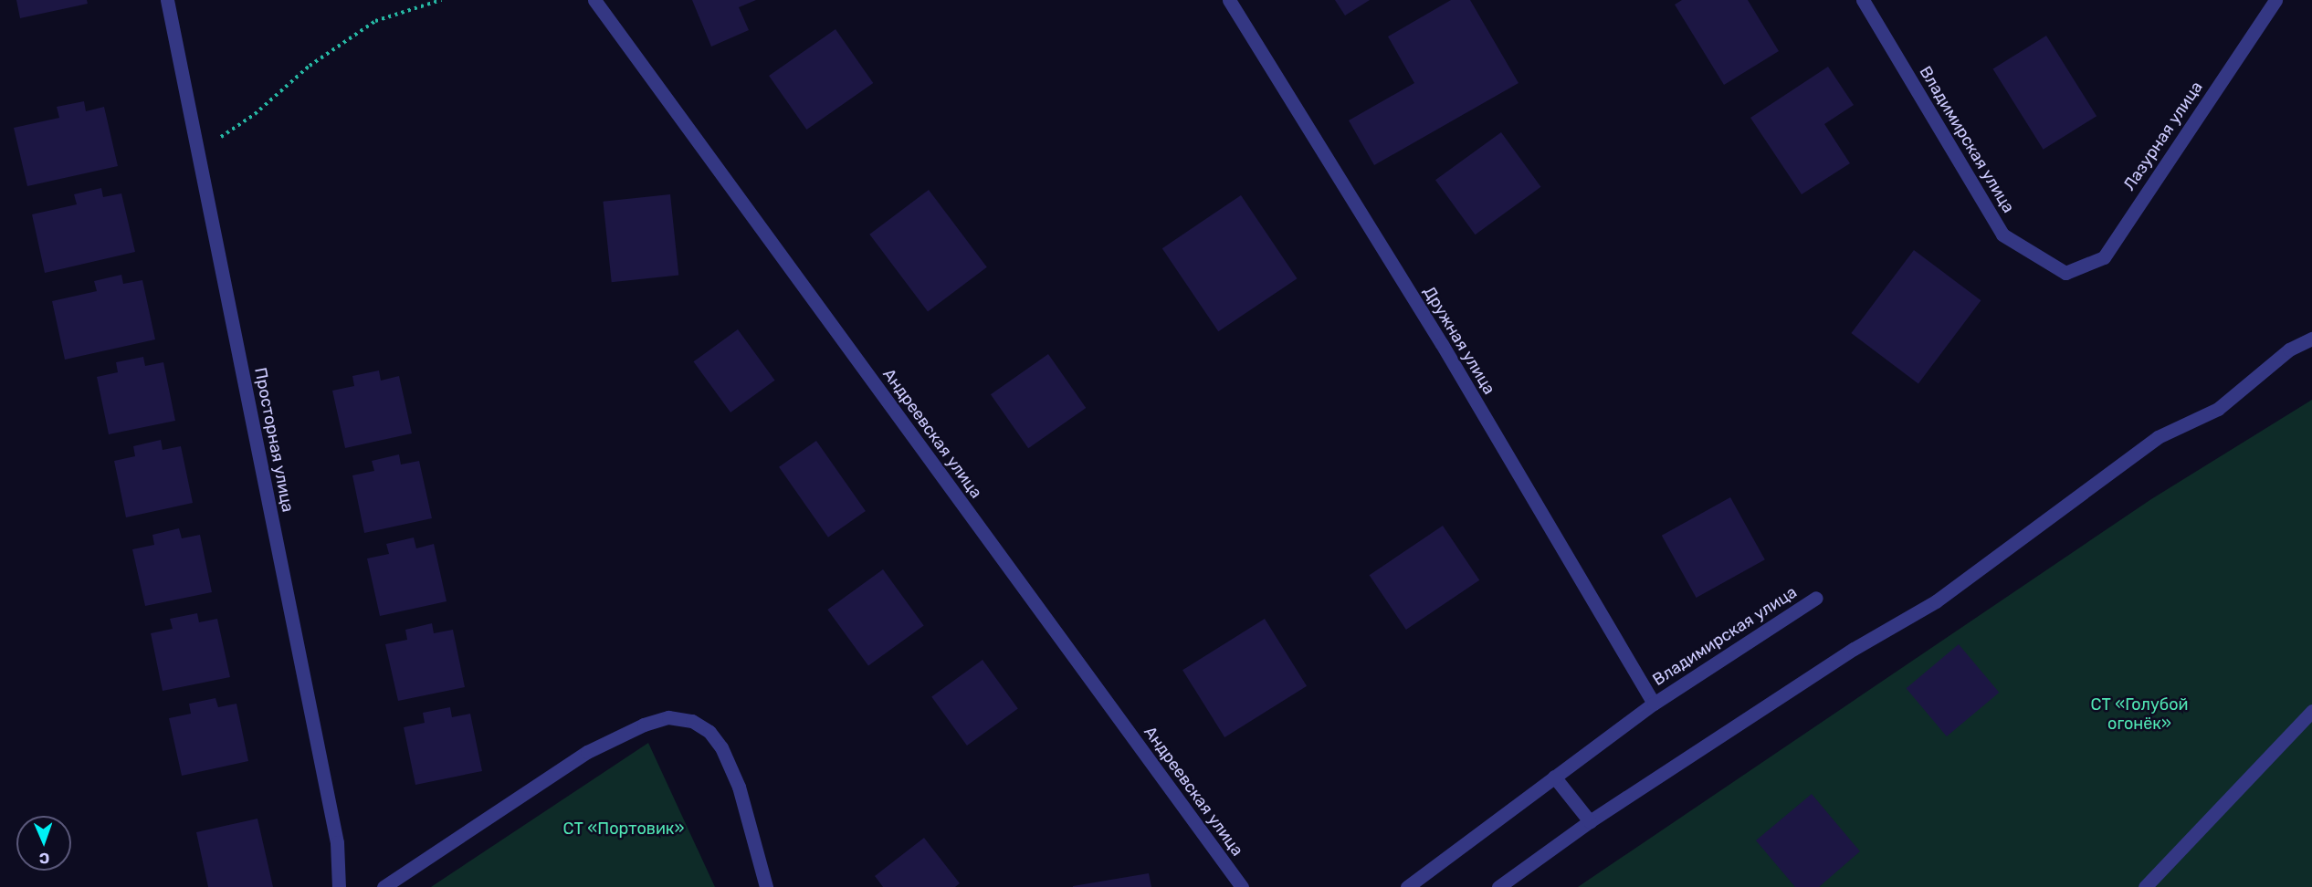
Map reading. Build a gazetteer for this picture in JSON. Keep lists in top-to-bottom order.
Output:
{
  "streets": {
    "street": [
      "Лазурная улица",
      "Владимирская улица",
      "Дружная улица",
      "Андреевская улица",
      "Просторная улица"
    ]
  },
  "crossings": [
    ["Лазурная улица", "Владимирская улица"],
    ["Владимирская улица", "Дружная улица"]
  ],
  "parks": ["СТ «Голубой огонёк»", "СТ «Портовик»"],
  "north": "bottom"
}
